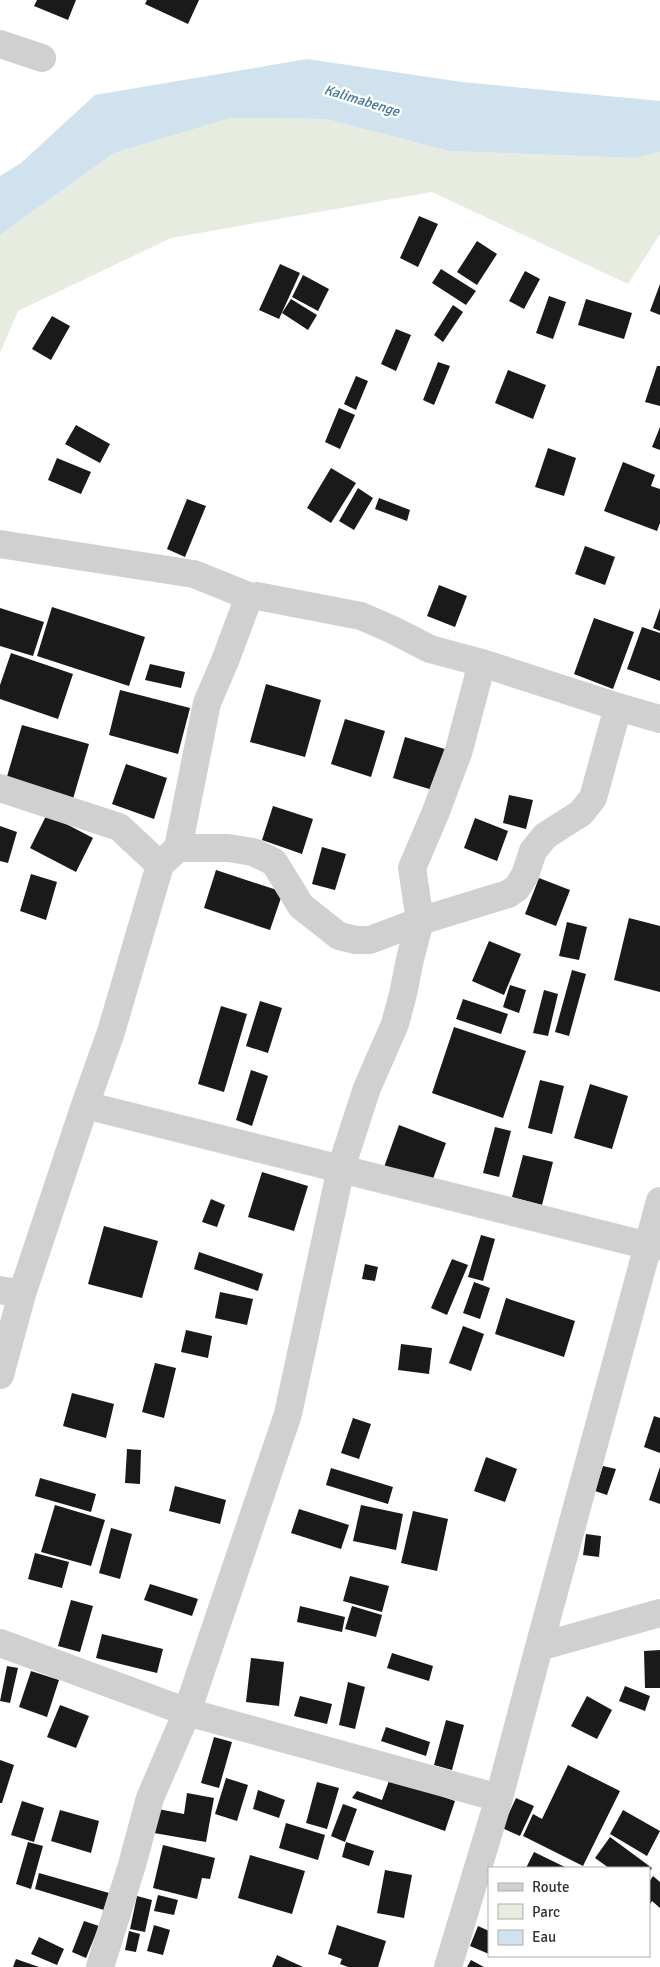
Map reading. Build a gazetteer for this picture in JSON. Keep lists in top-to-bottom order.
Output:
{
  "water": ["Kalimabenge"],
  "legend": ["Route", "Parc", "Eau"]
}
